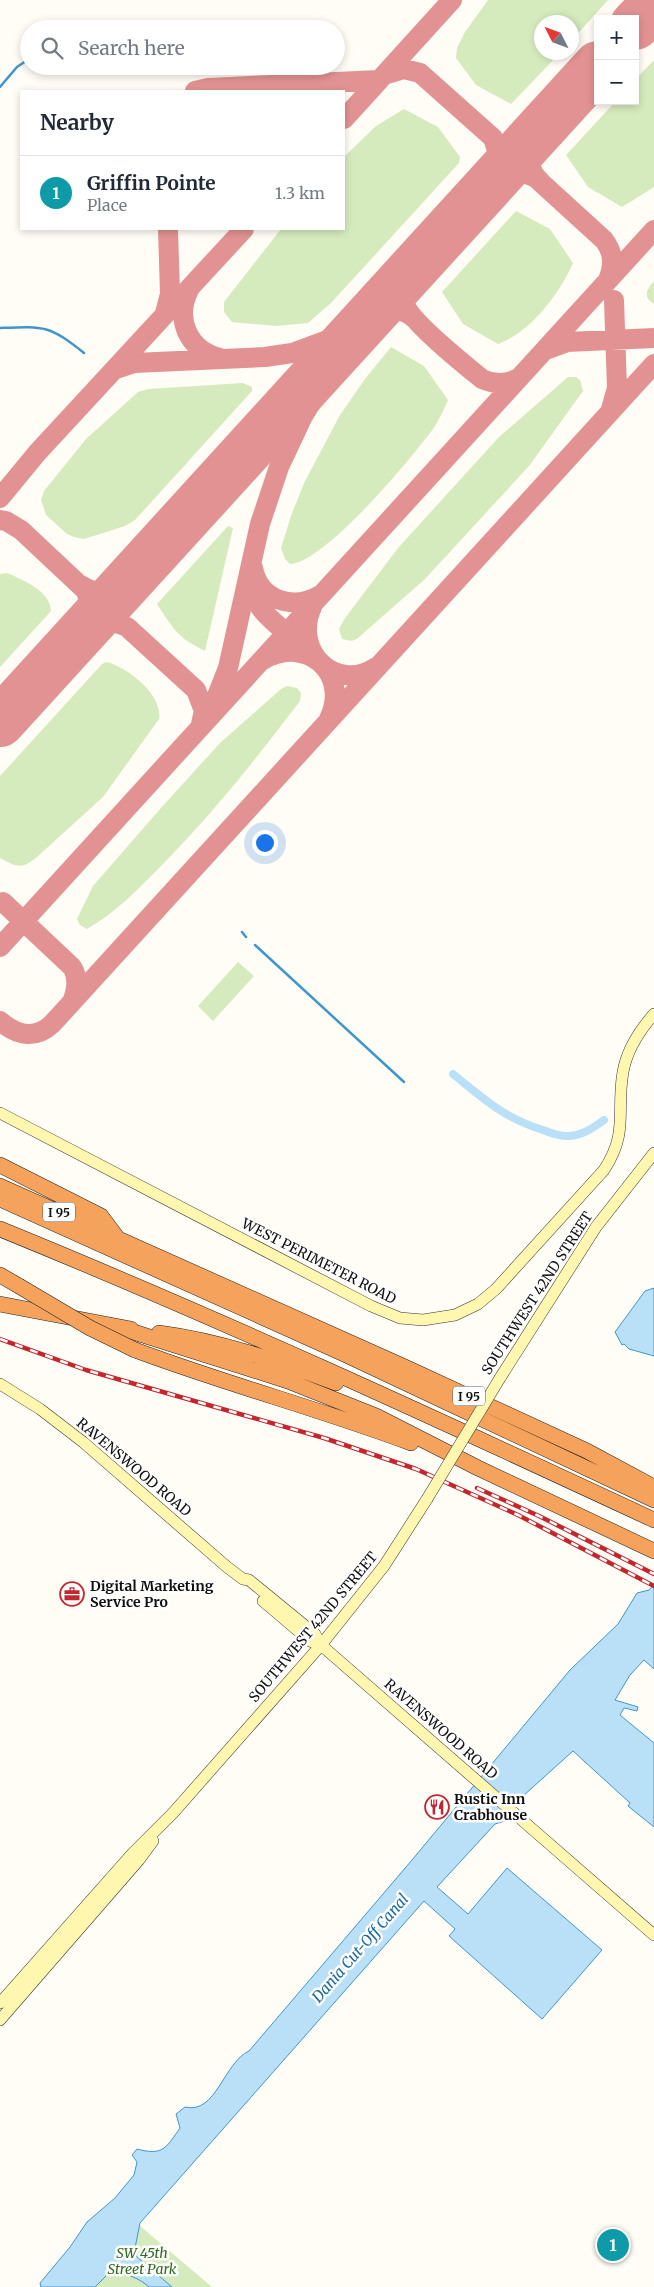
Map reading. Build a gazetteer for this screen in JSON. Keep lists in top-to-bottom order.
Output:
{
  "streets": {
    "highway": ["I 95"],
    "street": ["WEST PERIMETER ROAD", "SOUTHWEST 42ND STREET", "RAVENSWOOD ROAD"]
  },
  "crossings": [
    ["SOUTHWEST 42ND STREET", "RAVENSWOOD ROAD"]
  ],
  "water": ["Dania Cut-Off Canal"],
  "parks": ["SW 45th Street Park"],
  "places": {
    "office": ["Digital Marketing Service Pro"],
    "restaurant": ["Rustic Inn Crabhouse"]
  },
  "north": "top left",
  "page": {
    "map_buttons": ["+", "−"],
    "search": "Search here",
    "heading": "Nearby",
    "list": [
      {
        "mark": "1",
        "name": "Griffin Pointe",
        "note": "Place",
        "value": "1.3 km"
      }
    ],
    "pins": "1"
  }
}
